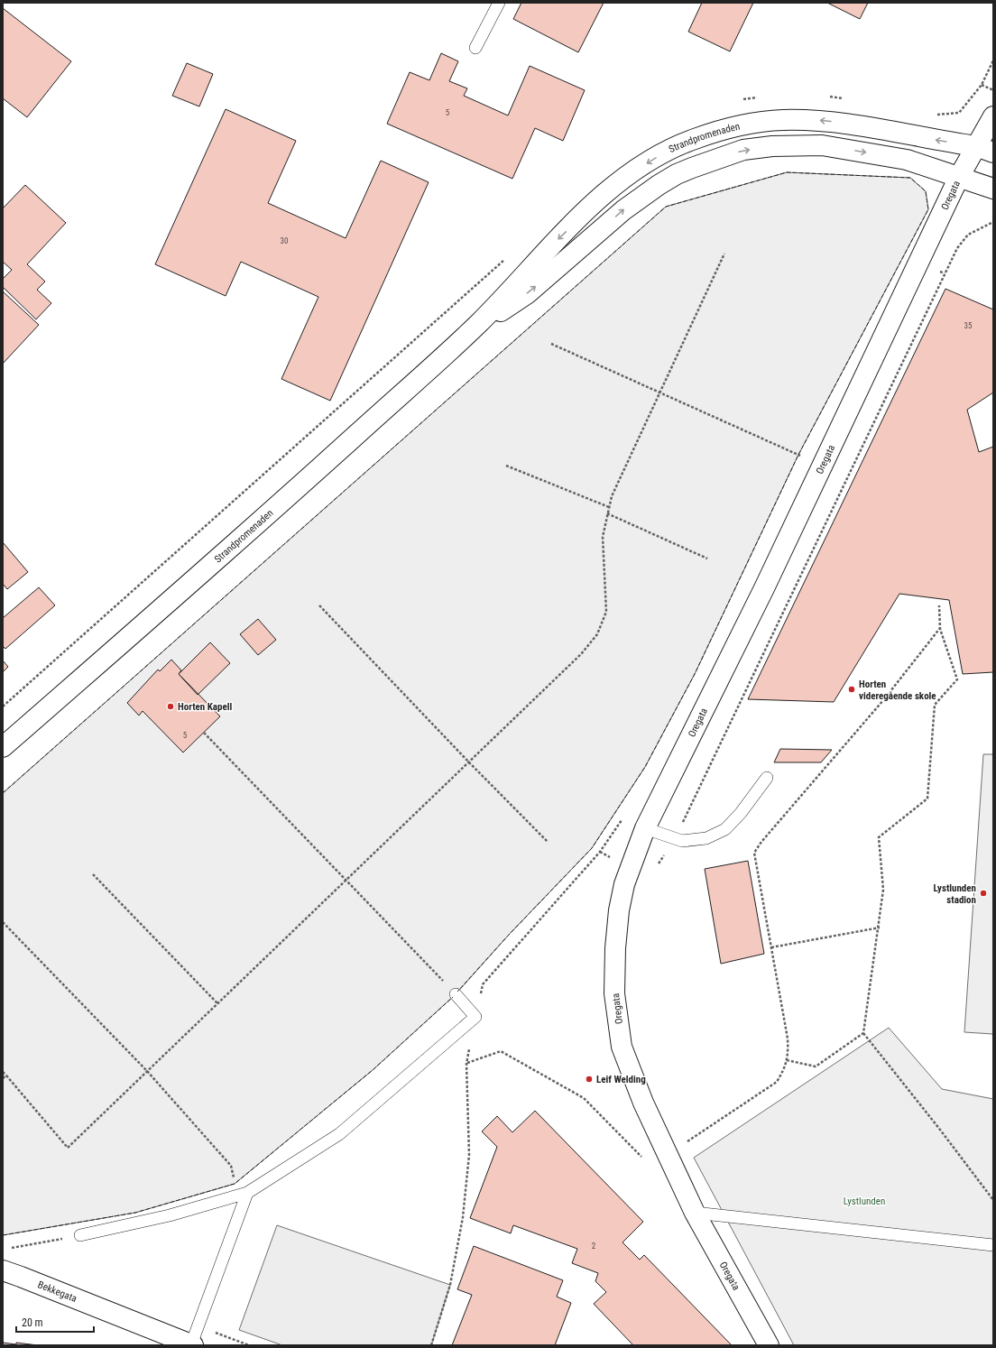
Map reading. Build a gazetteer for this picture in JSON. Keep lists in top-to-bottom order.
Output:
{
  "streets": {
    "main road": ["Strandpromenaden", "Oregata", "Bekkegata"]
  },
  "crossings": [
    ["Strandpromenaden", "Oregata"]
  ],
  "parks": ["Lystlunden"],
  "places": [
    "Horten videregående skole",
    "Horten Kapell",
    "Lystlunden stadion",
    "Leif Welding"
  ],
  "house_numbers": [
    "5",
    "30",
    "35",
    "5",
    "2"
  ],
  "scale_bar": "20 m"
}
